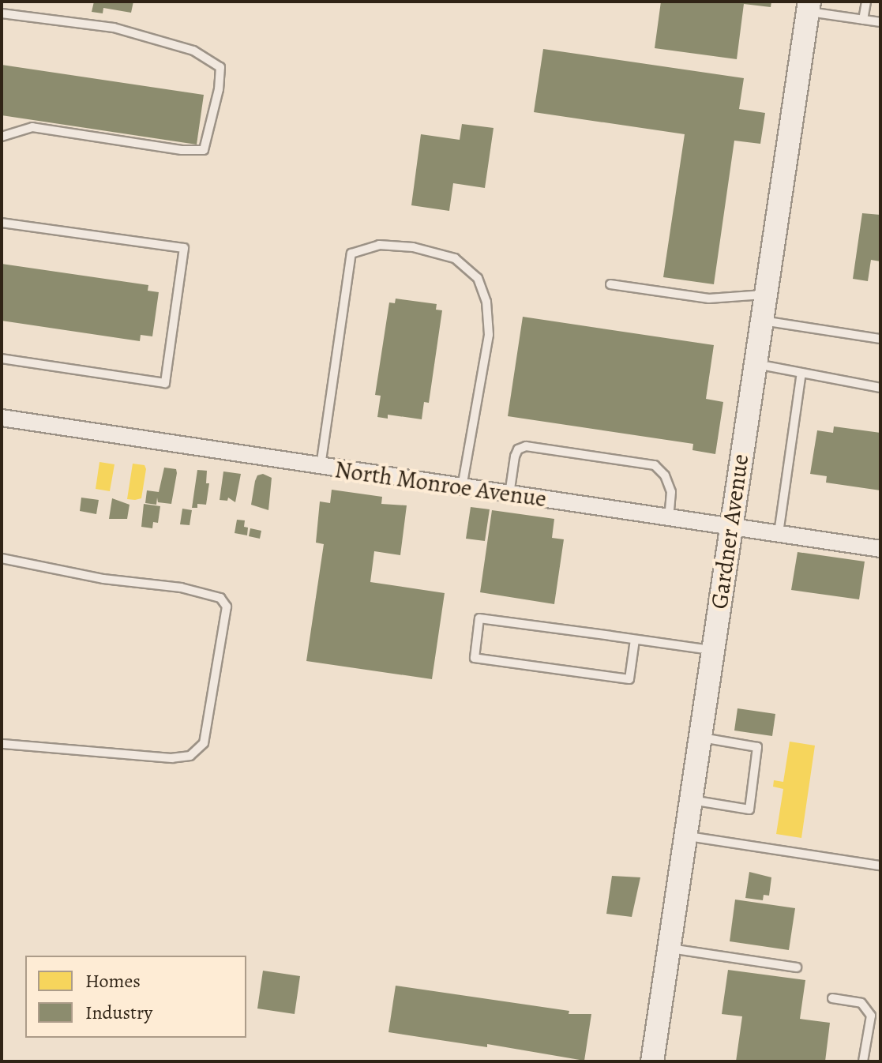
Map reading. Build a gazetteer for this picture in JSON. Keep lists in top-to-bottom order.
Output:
{
  "streets": {
    "street": ["North Monroe Avenue", "Gardner Avenue"]
  },
  "crossings": [
    ["North Monroe Avenue", "Gardner Avenue"]
  ],
  "legend": ["Homes", "Industry"]
}
